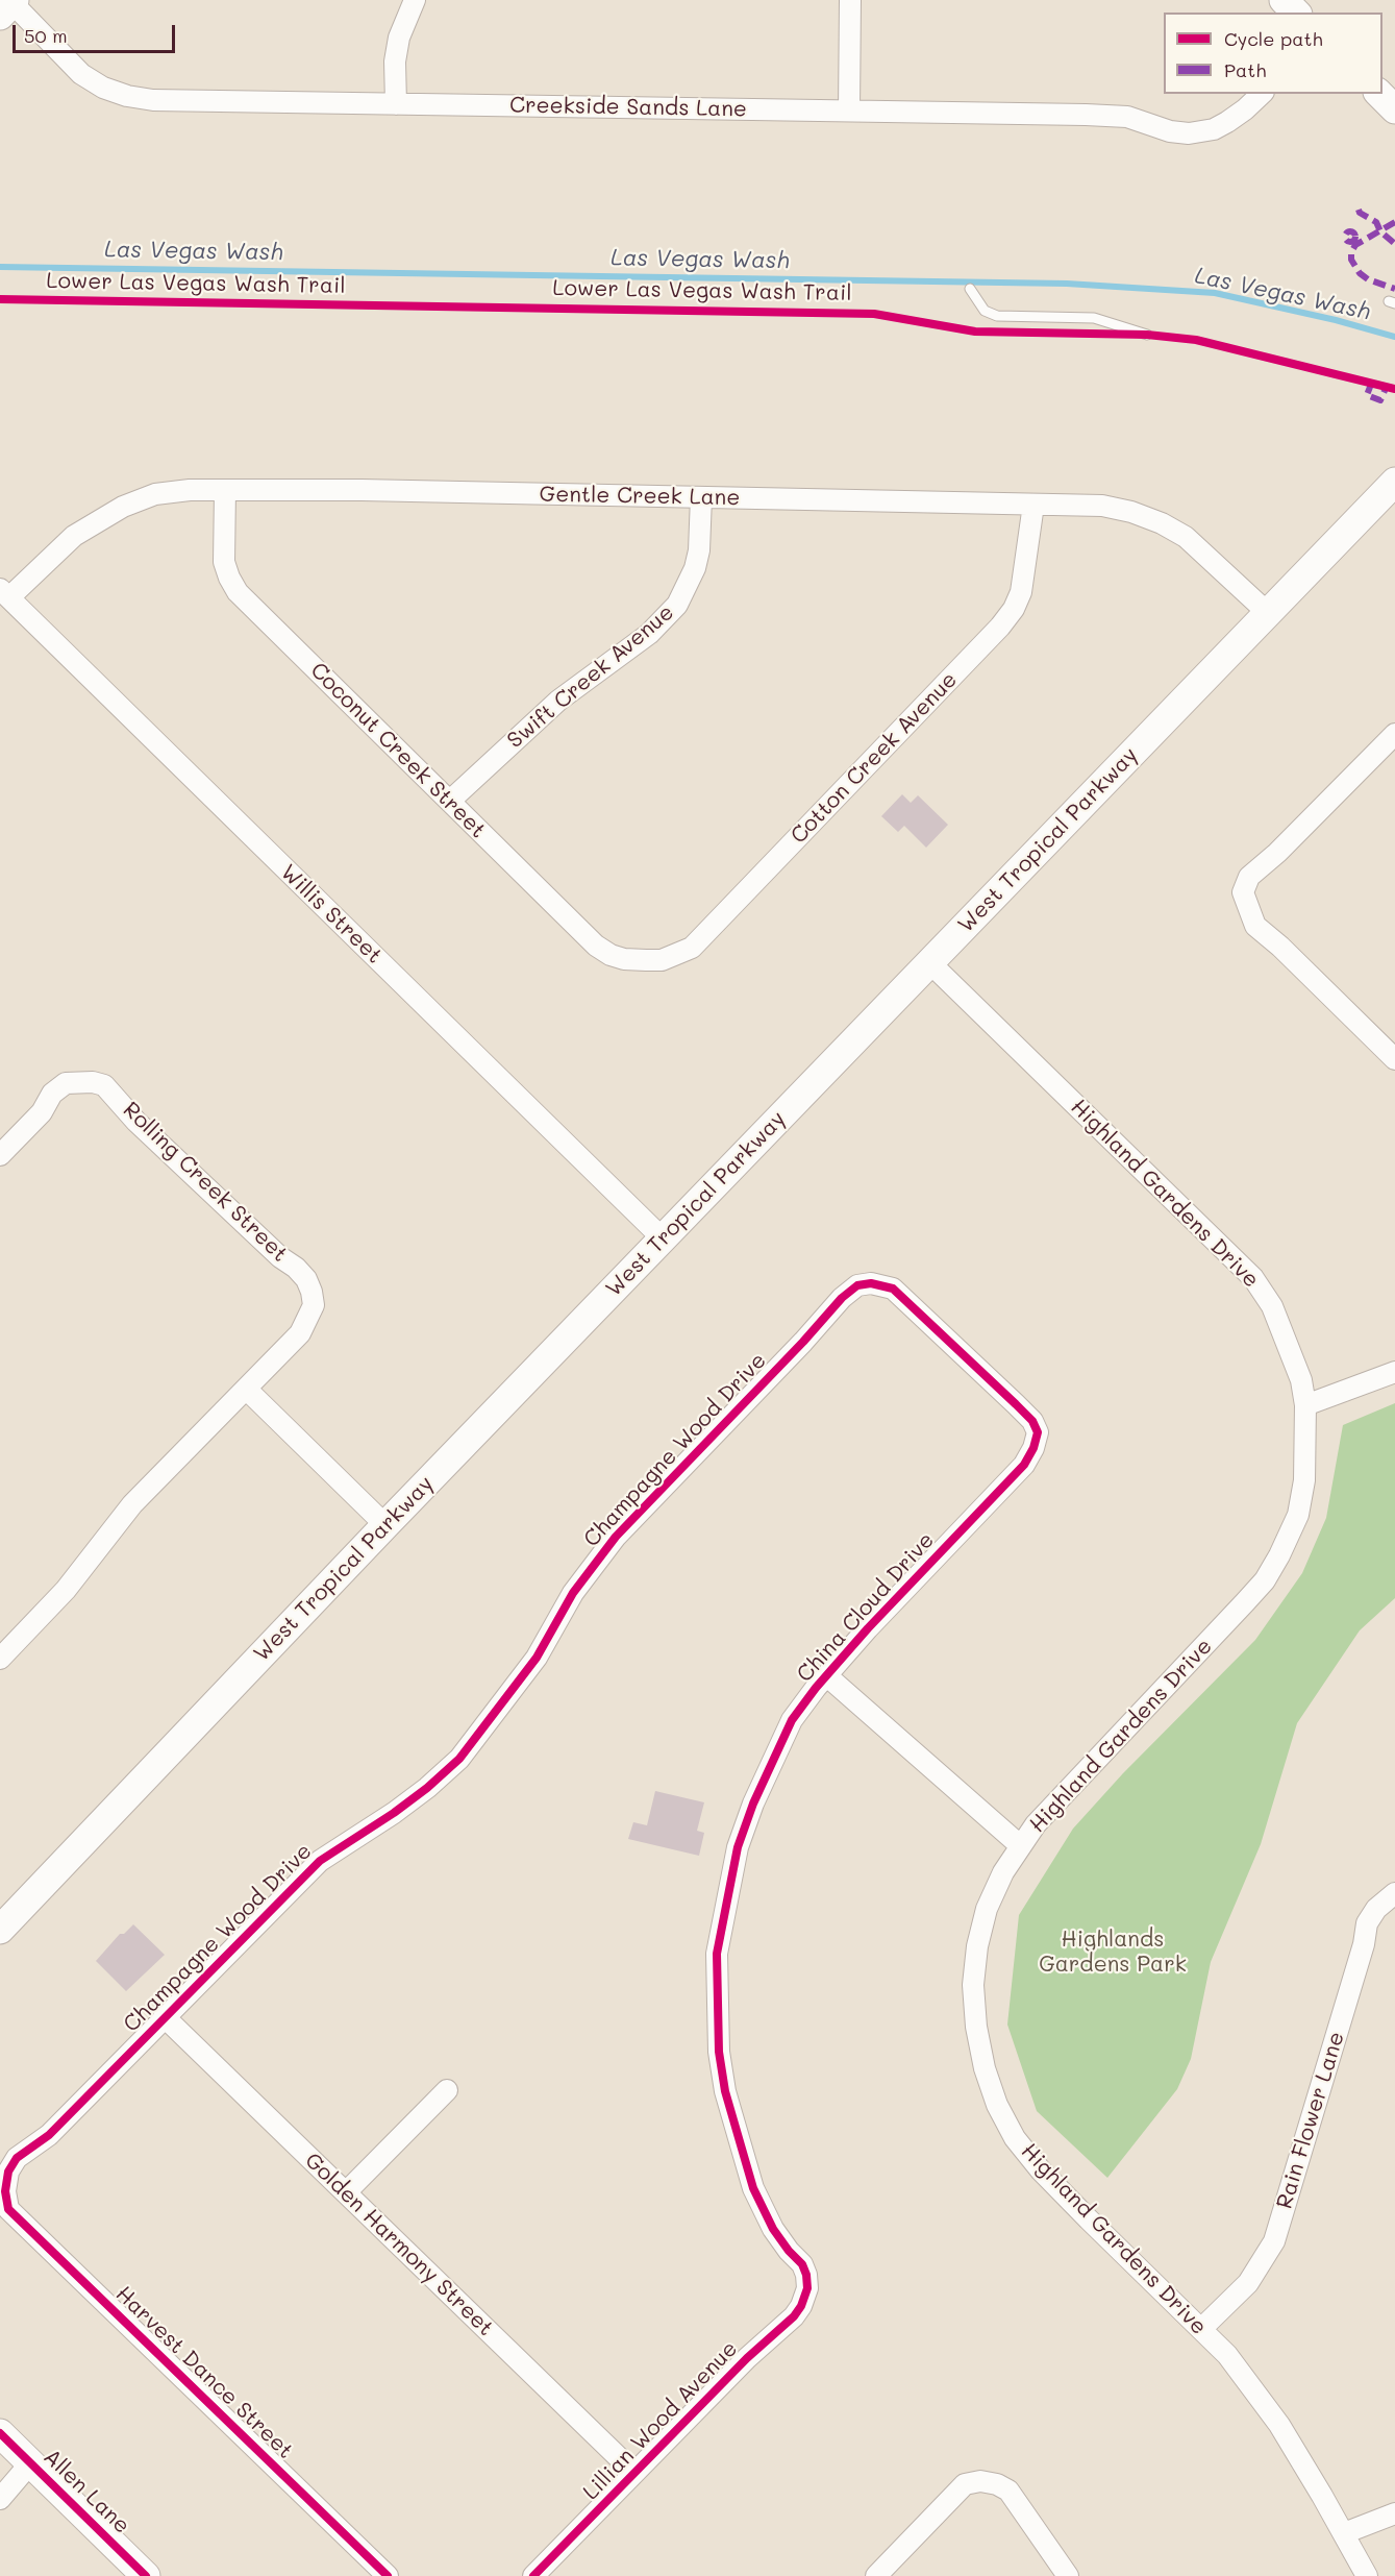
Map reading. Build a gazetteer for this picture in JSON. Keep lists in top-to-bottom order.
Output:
{
  "streets": {
    "main road": ["West Tropical Parkway", "Allen Lane"],
    "street": [
      "Creekside Sands Lane",
      "Gentle Creek Lane",
      "Swift Creek Avenue",
      "Coconut Creek Street",
      "Cotton Creek Avenue",
      "Willis Street",
      "Rolling Creek Street",
      "Highland Gardens Drive",
      "Champagne Wood Drive",
      "China Cloud Drive",
      "Rain Flower Lane",
      "Golden Harmony Street",
      "Harvest Dance Street",
      "Lillian Wood Avenue"
    ],
    "cycle path": ["Lower Las Vegas Wash Trail"]
  },
  "crossings": [
    ["Gentle Creek Lane", "Swift Creek Avenue"],
    ["Gentle Creek Lane", "Coconut Creek Street"],
    ["Gentle Creek Lane", "Cotton Creek Avenue"],
    ["Gentle Creek Lane", "West Tropical Parkway"],
    ["Gentle Creek Lane", "Willis Street"],
    ["Swift Creek Avenue", "Coconut Creek Street"],
    ["Coconut Creek Street", "Cotton Creek Avenue"],
    ["West Tropical Parkway", "Willis Street"],
    ["West Tropical Parkway", "Highland Gardens Drive"],
    ["Highland Gardens Drive", "Rain Flower Lane"],
    ["Champagne Wood Drive", "China Cloud Drive"],
    ["Champagne Wood Drive", "Golden Harmony Street"],
    ["Champagne Wood Drive", "Harvest Dance Street"],
    ["China Cloud Drive", "Lillian Wood Avenue"],
    ["Golden Harmony Street", "Lillian Wood Avenue"]
  ],
  "water": ["Las Vegas Wash"],
  "parks": ["Highlands Gardens Park"],
  "legend": ["Cycle path", "Path"],
  "scale_bar": "50 m"
}
